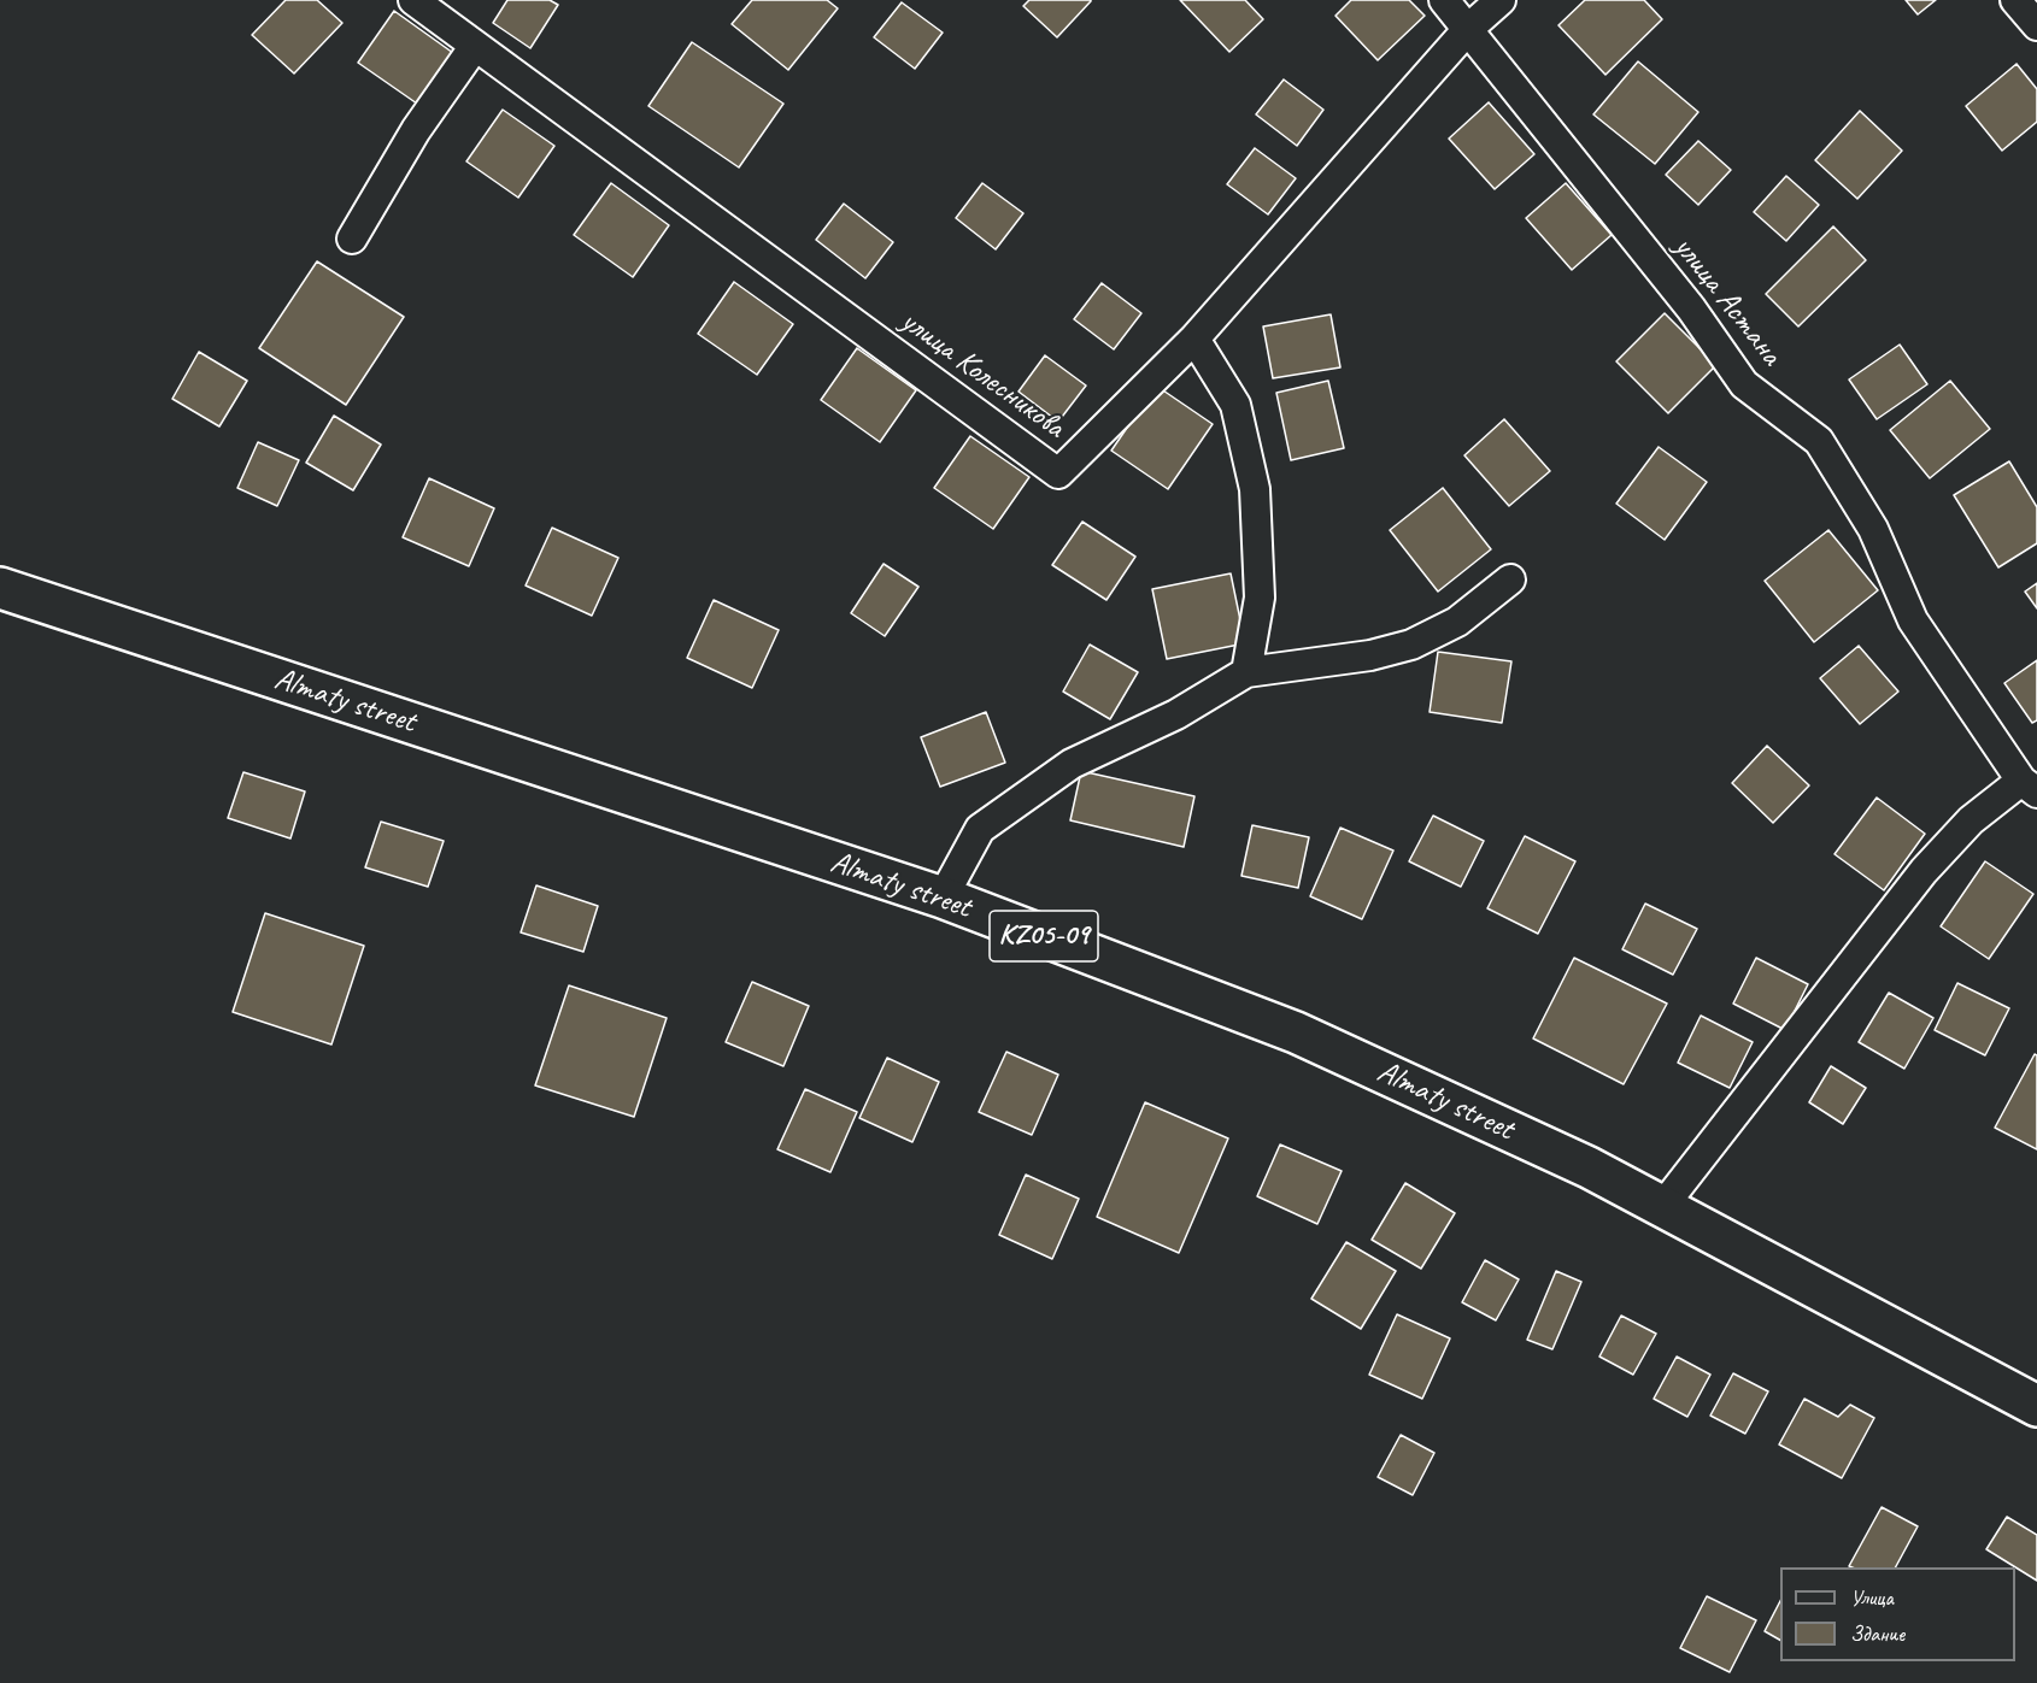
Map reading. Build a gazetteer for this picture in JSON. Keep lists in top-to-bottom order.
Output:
{
  "streets": {
    "main road": ["Almaty street", "KZ05-09"],
    "street": ["улица Астана", "улица Колесникова"]
  },
  "crossings": [
    ["улица Астана", "улица Колесникова"]
  ],
  "legend": ["Улица", "Здание"]
}
